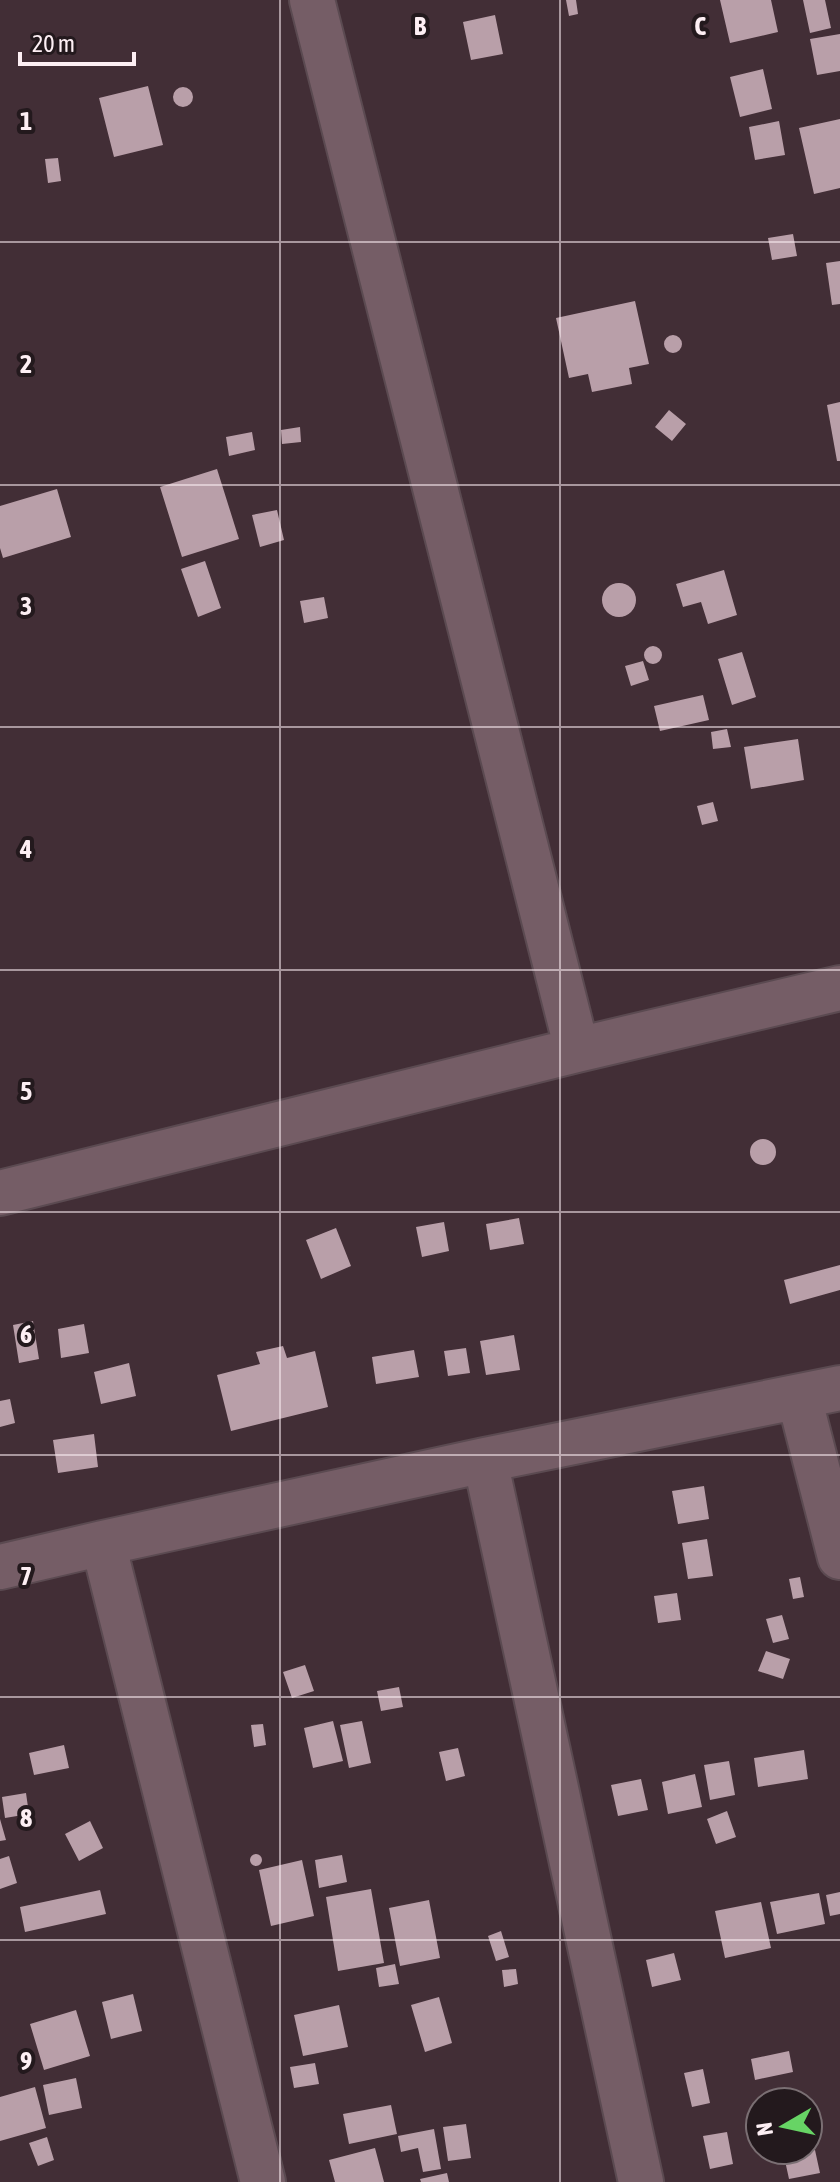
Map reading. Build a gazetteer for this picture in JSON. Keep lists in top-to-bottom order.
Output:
{
  "scale_bar": "20 m",
  "north": "left",
  "grid": {
    "columns": ["B", "C"],
    "rows": [
      "1",
      "2",
      "3",
      "4",
      "5",
      "6",
      "7",
      "8",
      "9"
    ]
  }
}
